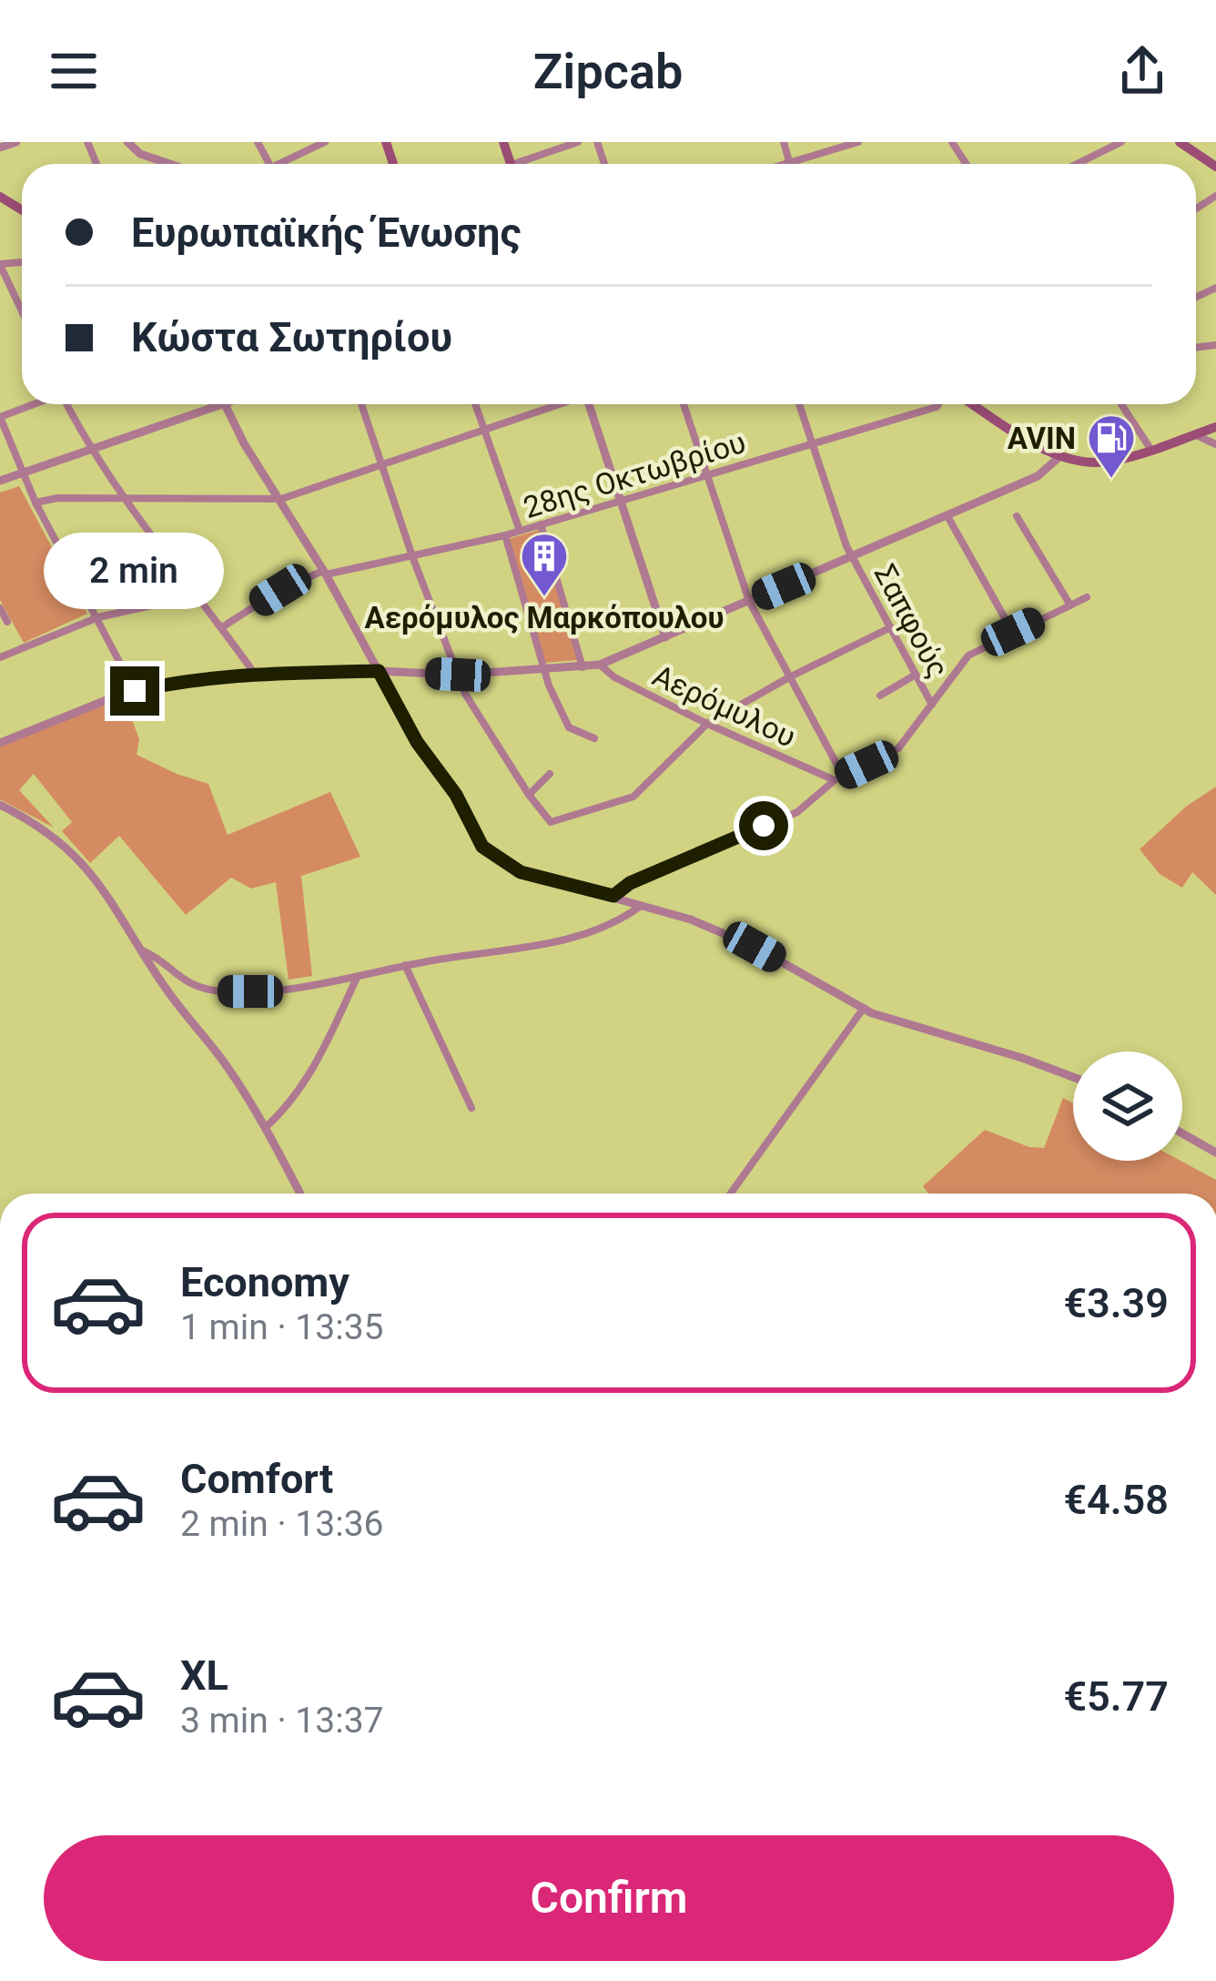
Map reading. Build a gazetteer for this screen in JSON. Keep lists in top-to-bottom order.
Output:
{
  "streets": {
    "street": ["28ης Οκτωβρίου", "Σαπφούς", "Αερόμυλου"]
  },
  "crossings": [
    ["28ης Οκτωβρίου", "Σαπφούς"]
  ],
  "places": {
    "fuel station": ["AVIN"],
    "building": ["Αερόμυλος Μαρκόπουλου"]
  },
  "page": {
    "header": "Zipcab",
    "banner": ["Ευρωπαϊκής Ένωσης", "Κώστα Σωτηρίου"],
    "bubble": "2 min",
    "list": [
      {
        "name": "Economy",
        "note": "1 min · 13:35",
        "value": "€3.39"
      },
      {
        "name": "Comfort",
        "note": "2 min · 13:36",
        "value": "€4.58"
      },
      {
        "name": "XL",
        "note": "3 min · 13:37",
        "value": "€5.77"
      }
    ],
    "buttons": "Confirm"
  }
}
